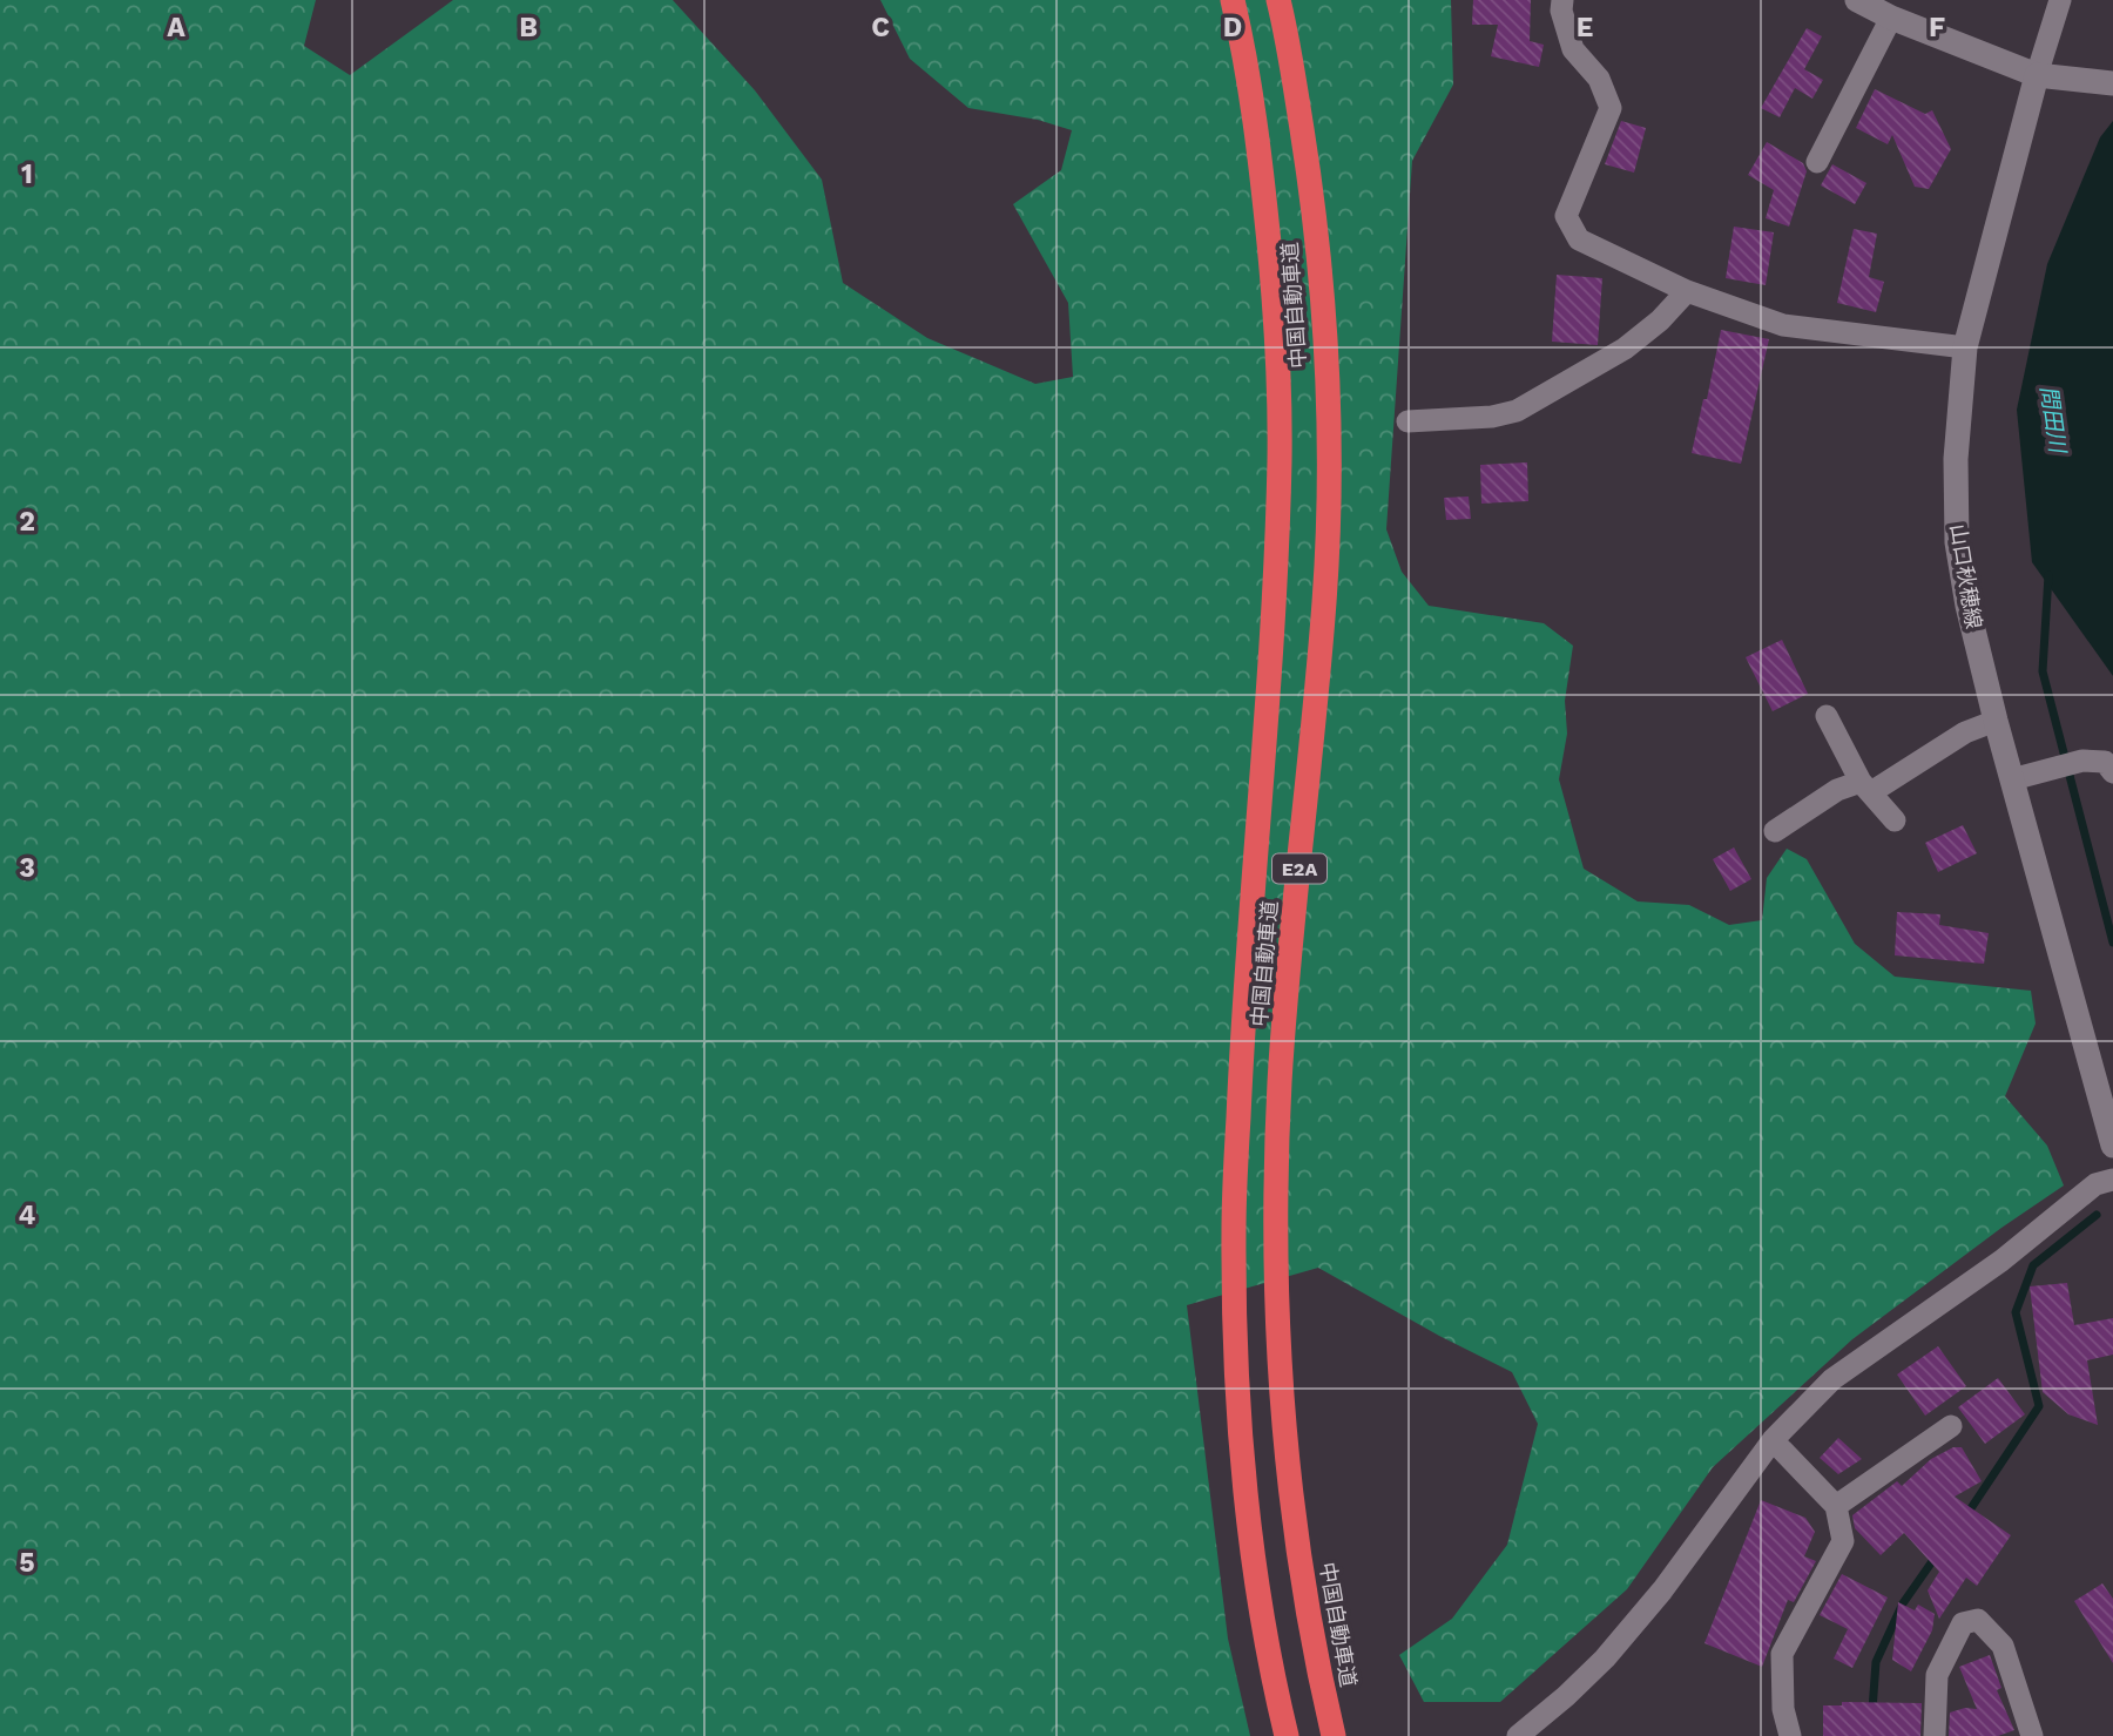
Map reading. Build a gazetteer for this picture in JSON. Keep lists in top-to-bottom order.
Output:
{
  "streets": {
    "highway": ["中国自動車道", "E2A"],
    "main road": ["山口秋穂線"]
  },
  "water": ["問田川"],
  "grid": {
    "columns": [
      "A",
      "B",
      "C",
      "D",
      "E",
      "F"
    ],
    "rows": [
      "1",
      "2",
      "3",
      "4",
      "5"
    ]
  }
}
